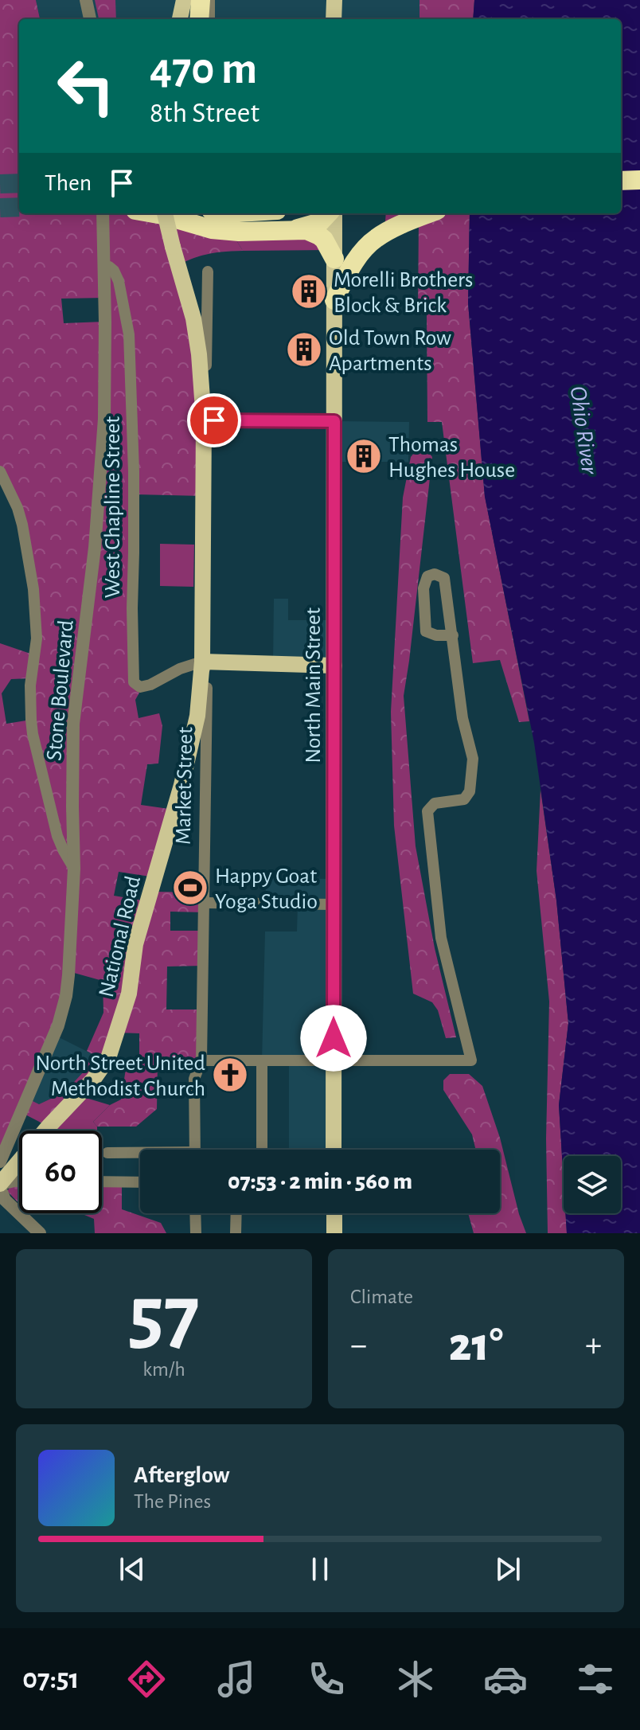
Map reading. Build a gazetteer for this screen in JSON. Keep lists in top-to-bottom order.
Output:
{
  "streets": {
    "main road": ["North Main Street", "Market Street", "National Road"],
    "street": ["West Chapline Street", "Stone Boulevard"]
  },
  "crossings": [
    ["West Chapline Street", "Stone Boulevard"],
    ["West Chapline Street", "Market Street"],
    ["West Chapline Street", "National Road"],
    ["Market Street", "National Road"]
  ],
  "water": ["Ohio River"],
  "places": {
    "building": ["Morelli Brothers Block & Brick", "Old Town Row Apartments", "Thomas Hughes House"],
    "sports": ["Happy Goat Yoga Studio"],
    "church": ["North Street United Methodist Church"]
  },
  "page": {
    "turn": ["470 m", "8th Street"],
    "then": "Then",
    "limit": "60",
    "trip": "07:53 · 2 min · 560 m",
    "tile": [
      ["57", "km/h"],
      "Climate"
    ],
    "heat": ["−", "21°", "+"],
    "song": ["Afterglow", "The Pines"],
    "tabs": "07:51"
  }
}
